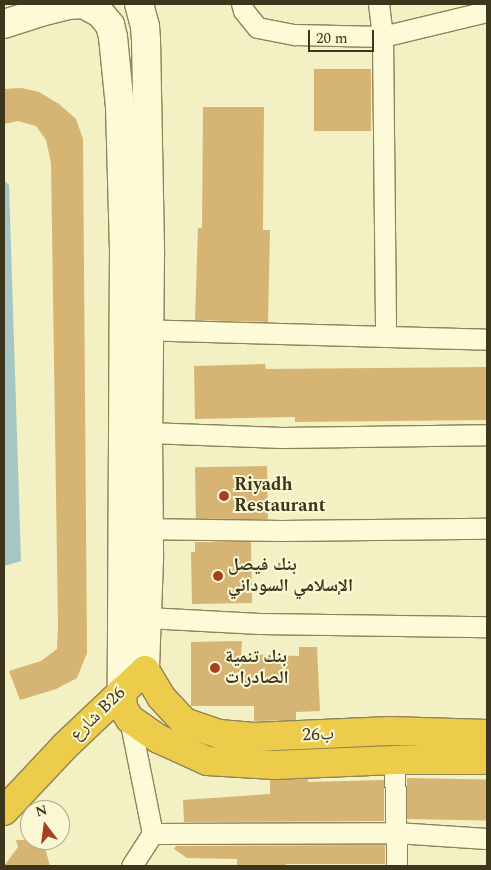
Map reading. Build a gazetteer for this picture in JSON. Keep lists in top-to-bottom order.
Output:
{
  "streets": {
    "highway": ["شارع B26", "26ب"]
  },
  "crossings": [
    ["شارع B26", "26ب"]
  ],
  "places": ["Riyadh Restaurant", "بنك فيصل الإسلامي السوداني", "بنك تنمية الصادرات"],
  "scale_bar": "20 m",
  "north": "top"
}
